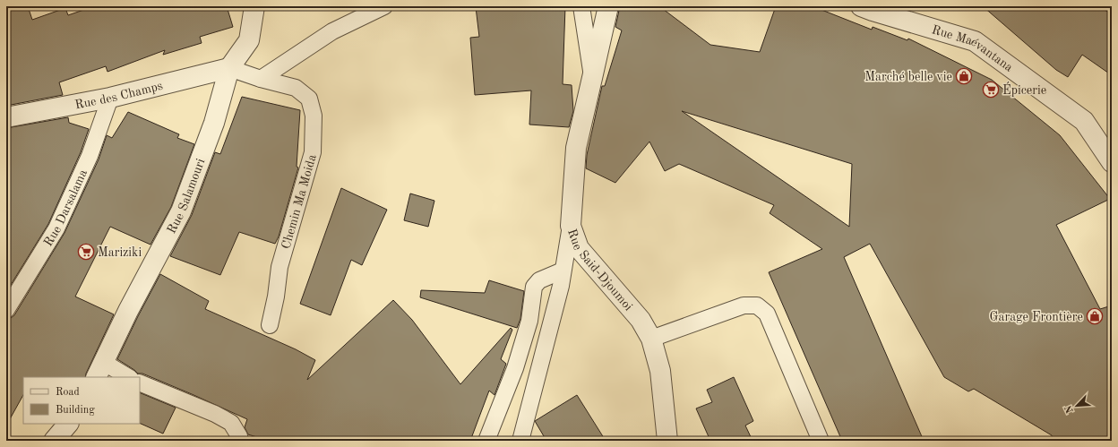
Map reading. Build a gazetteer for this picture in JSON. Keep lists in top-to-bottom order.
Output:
{
  "streets": {
    "street": [
      "Rue Maévantana",
      "Rue des Champs",
      "Rue Salamouri",
      "Rue Said-Djoumoi"
    ],
    "lane": ["Chemin Ma Moida", "Rue Darsalama"]
  },
  "crossings": [
    ["Rue des Champs", "Rue Salamouri"],
    ["Rue des Champs", "Chemin Ma Moida"],
    ["Rue des Champs", "Rue Darsalama"],
    ["Rue Salamouri", "Chemin Ma Moida"]
  ],
  "places": {
    "shop": ["Marché belle vie", "Garage Frontière"],
    "supermarket": ["Épicerie", "Mariziki"]
  },
  "legend": ["Road", "Building"],
  "north": "bottom left"
}
